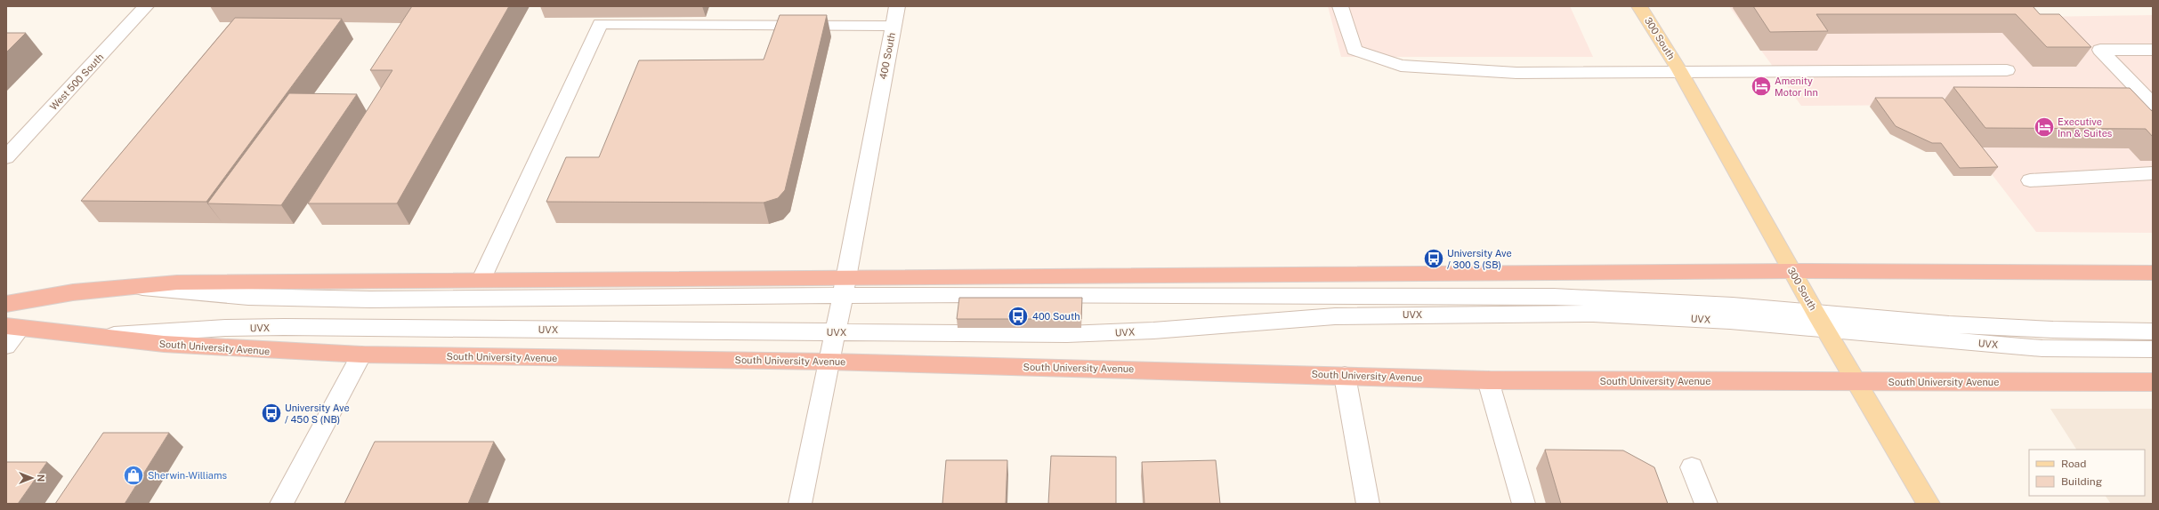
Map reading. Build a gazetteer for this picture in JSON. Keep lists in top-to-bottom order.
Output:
{
  "streets": {
    "highway": ["South University Avenue"],
    "main road": ["300 South"],
    "street": ["400 South", "West 500 South", "UVX"]
  },
  "crossings": [
    ["300 South", "UVX"],
    ["300 South", "South University Avenue"],
    ["400 South", "UVX"],
    ["400 South", "South University Avenue"],
    ["UVX", "South University Avenue"]
  ],
  "places": {
    "hotel": ["Amenity Motor Inn", "Executive Inn & Suites"],
    "bus stop": ["University Ave / 300 S (SB)", "400 South", "University Ave / 450 S (NB)"],
    "shop": ["Sherwin-Williams"]
  },
  "legend": ["Road", "Building"],
  "north": "right"
}
